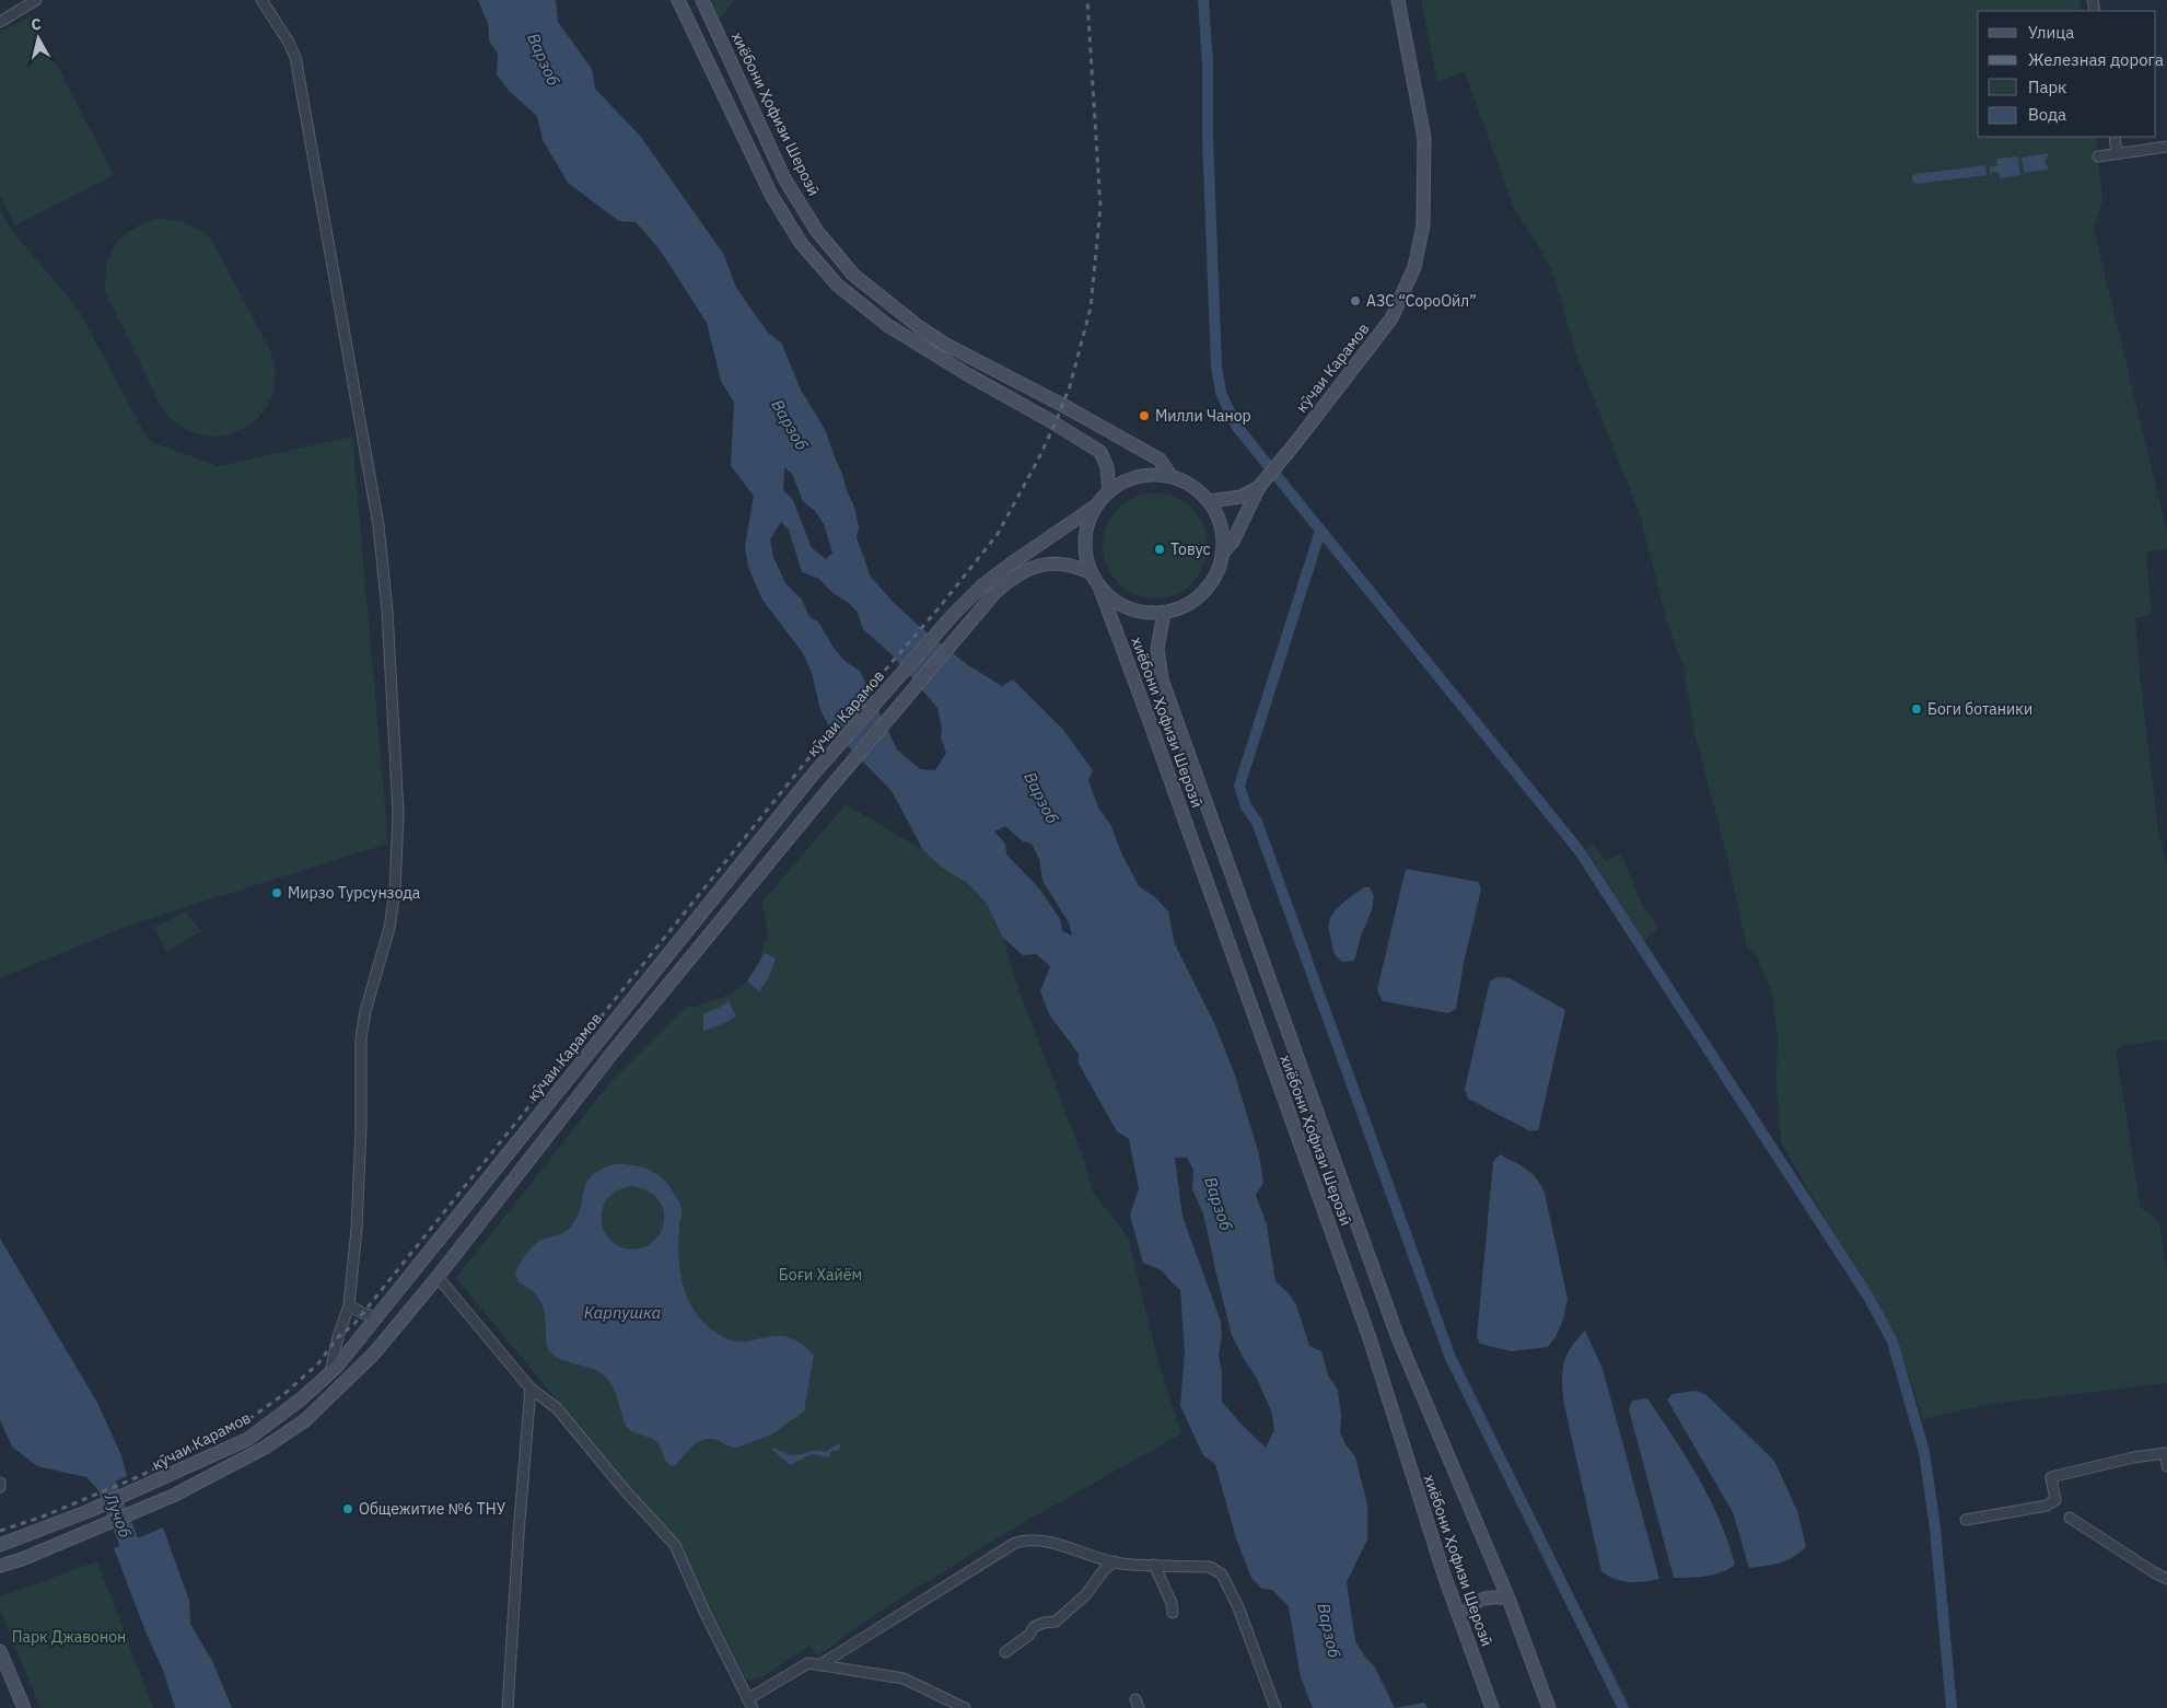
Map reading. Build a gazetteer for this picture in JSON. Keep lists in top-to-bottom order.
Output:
{
  "streets": {
    "main road": ["хиёбони Ҳофизи Шерозӣ", "кӯчаи Карамов"]
  },
  "crossings": [
    ["хиёбони Ҳофизи Шерозӣ", "кӯчаи Карамов"]
  ],
  "water": ["Варзоб", "Карпушка", "Лучоб"],
  "parks": ["Боғи Хайём", "Парк Джавонон"],
  "places": [
    "АЗС “СороОйл”",
    "Милли Чанор",
    "Товус",
    "Боги ботаники",
    "Мирзо Турсунзода",
    "Общежитие №6 ТНУ"
  ],
  "legend": [
    "Улица",
    "Железная дорога",
    "Парк",
    "Вода"
  ],
  "north": "top"
}
